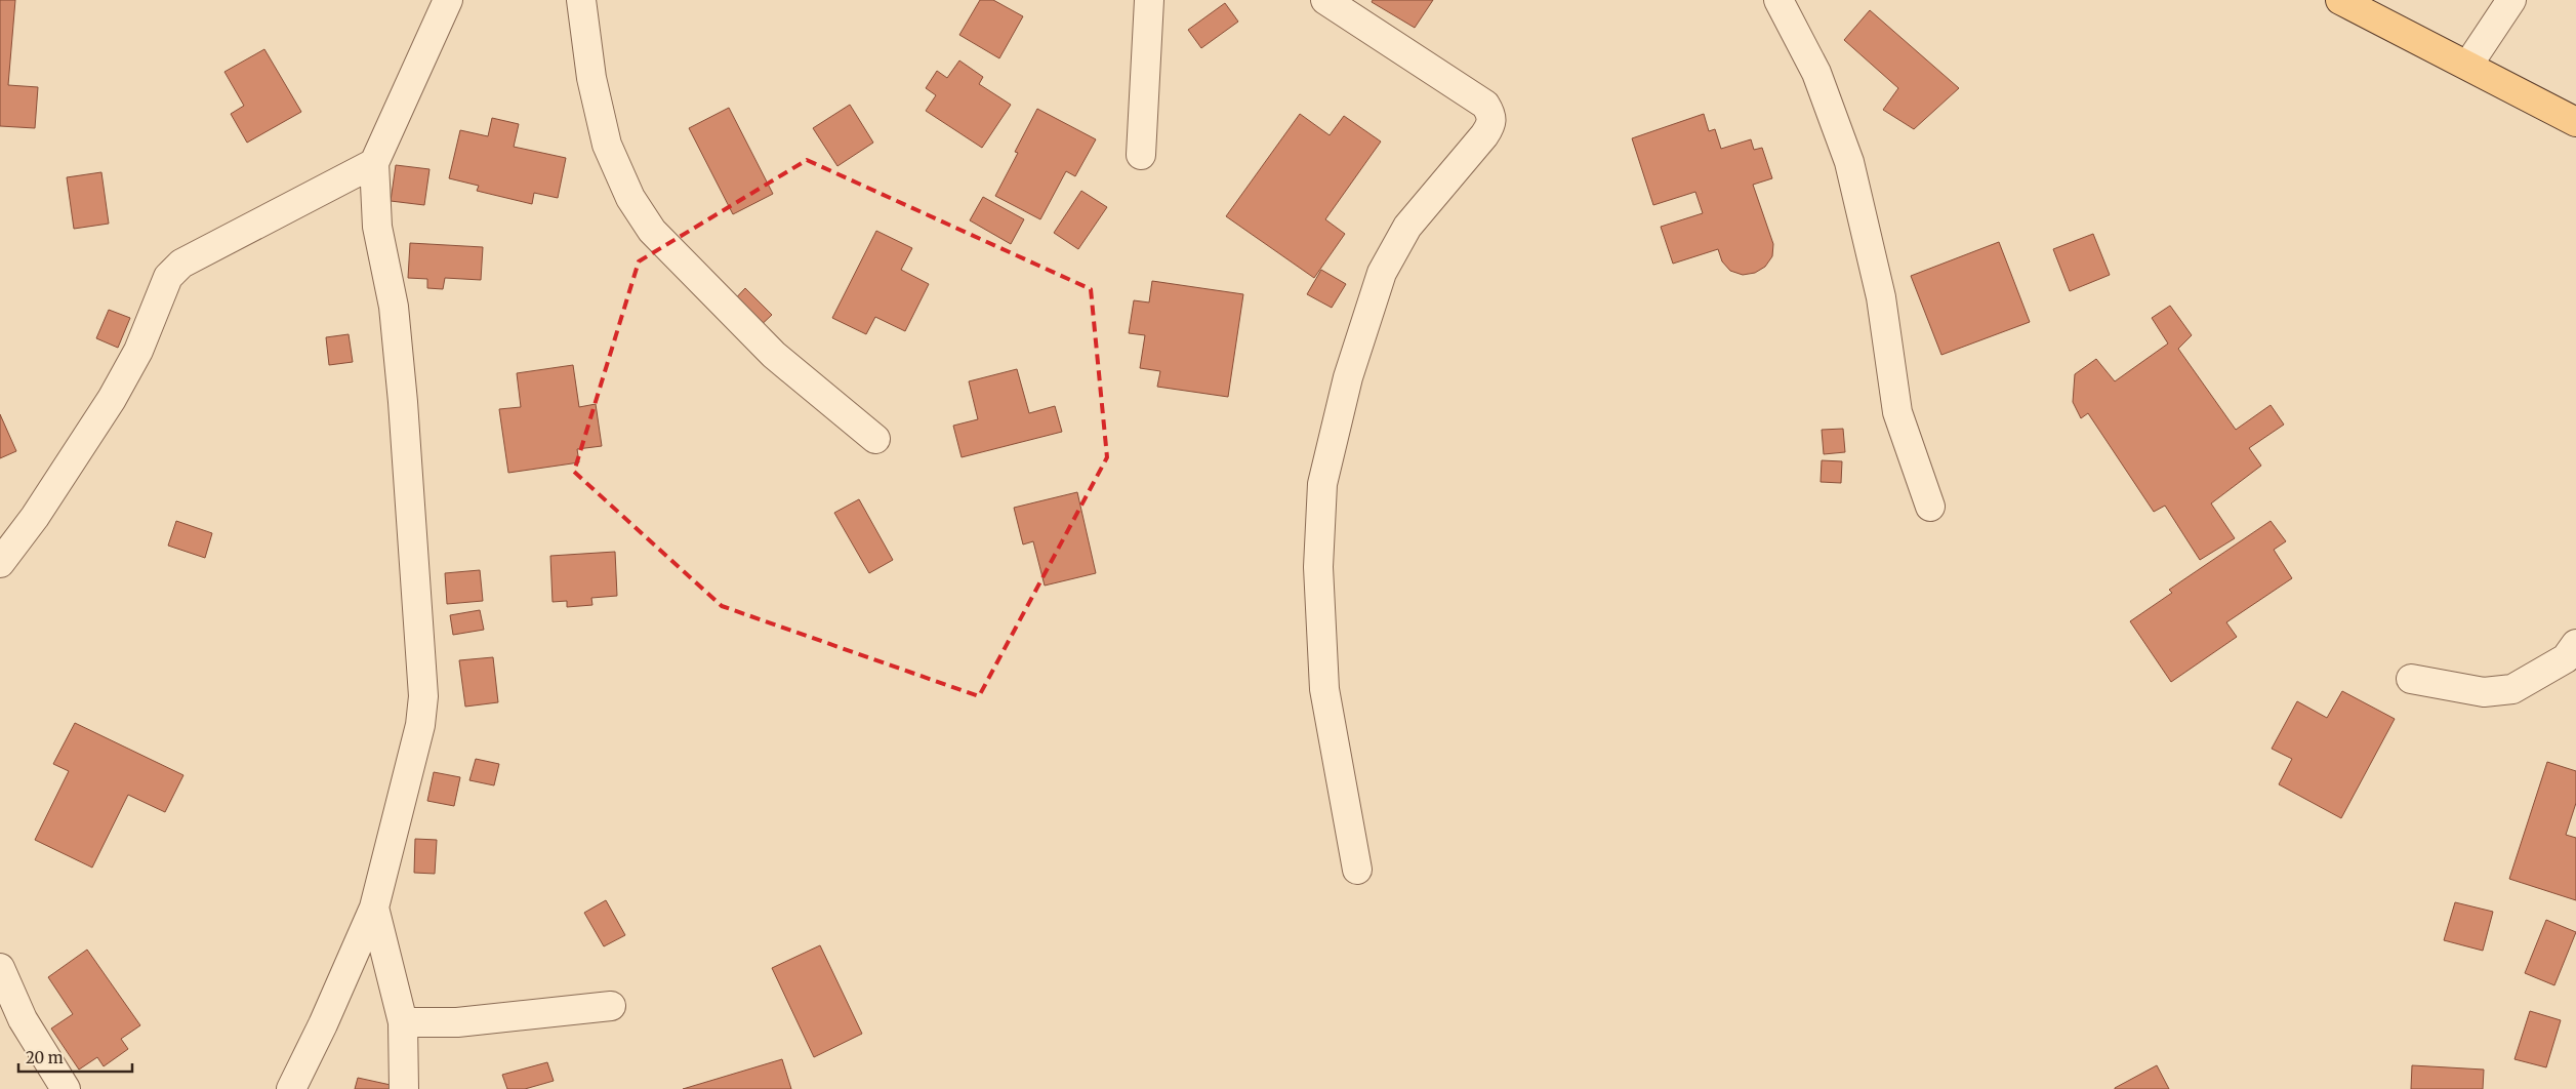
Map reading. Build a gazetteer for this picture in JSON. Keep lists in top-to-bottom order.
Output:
{
  "scale_bar": "20 m"
}
